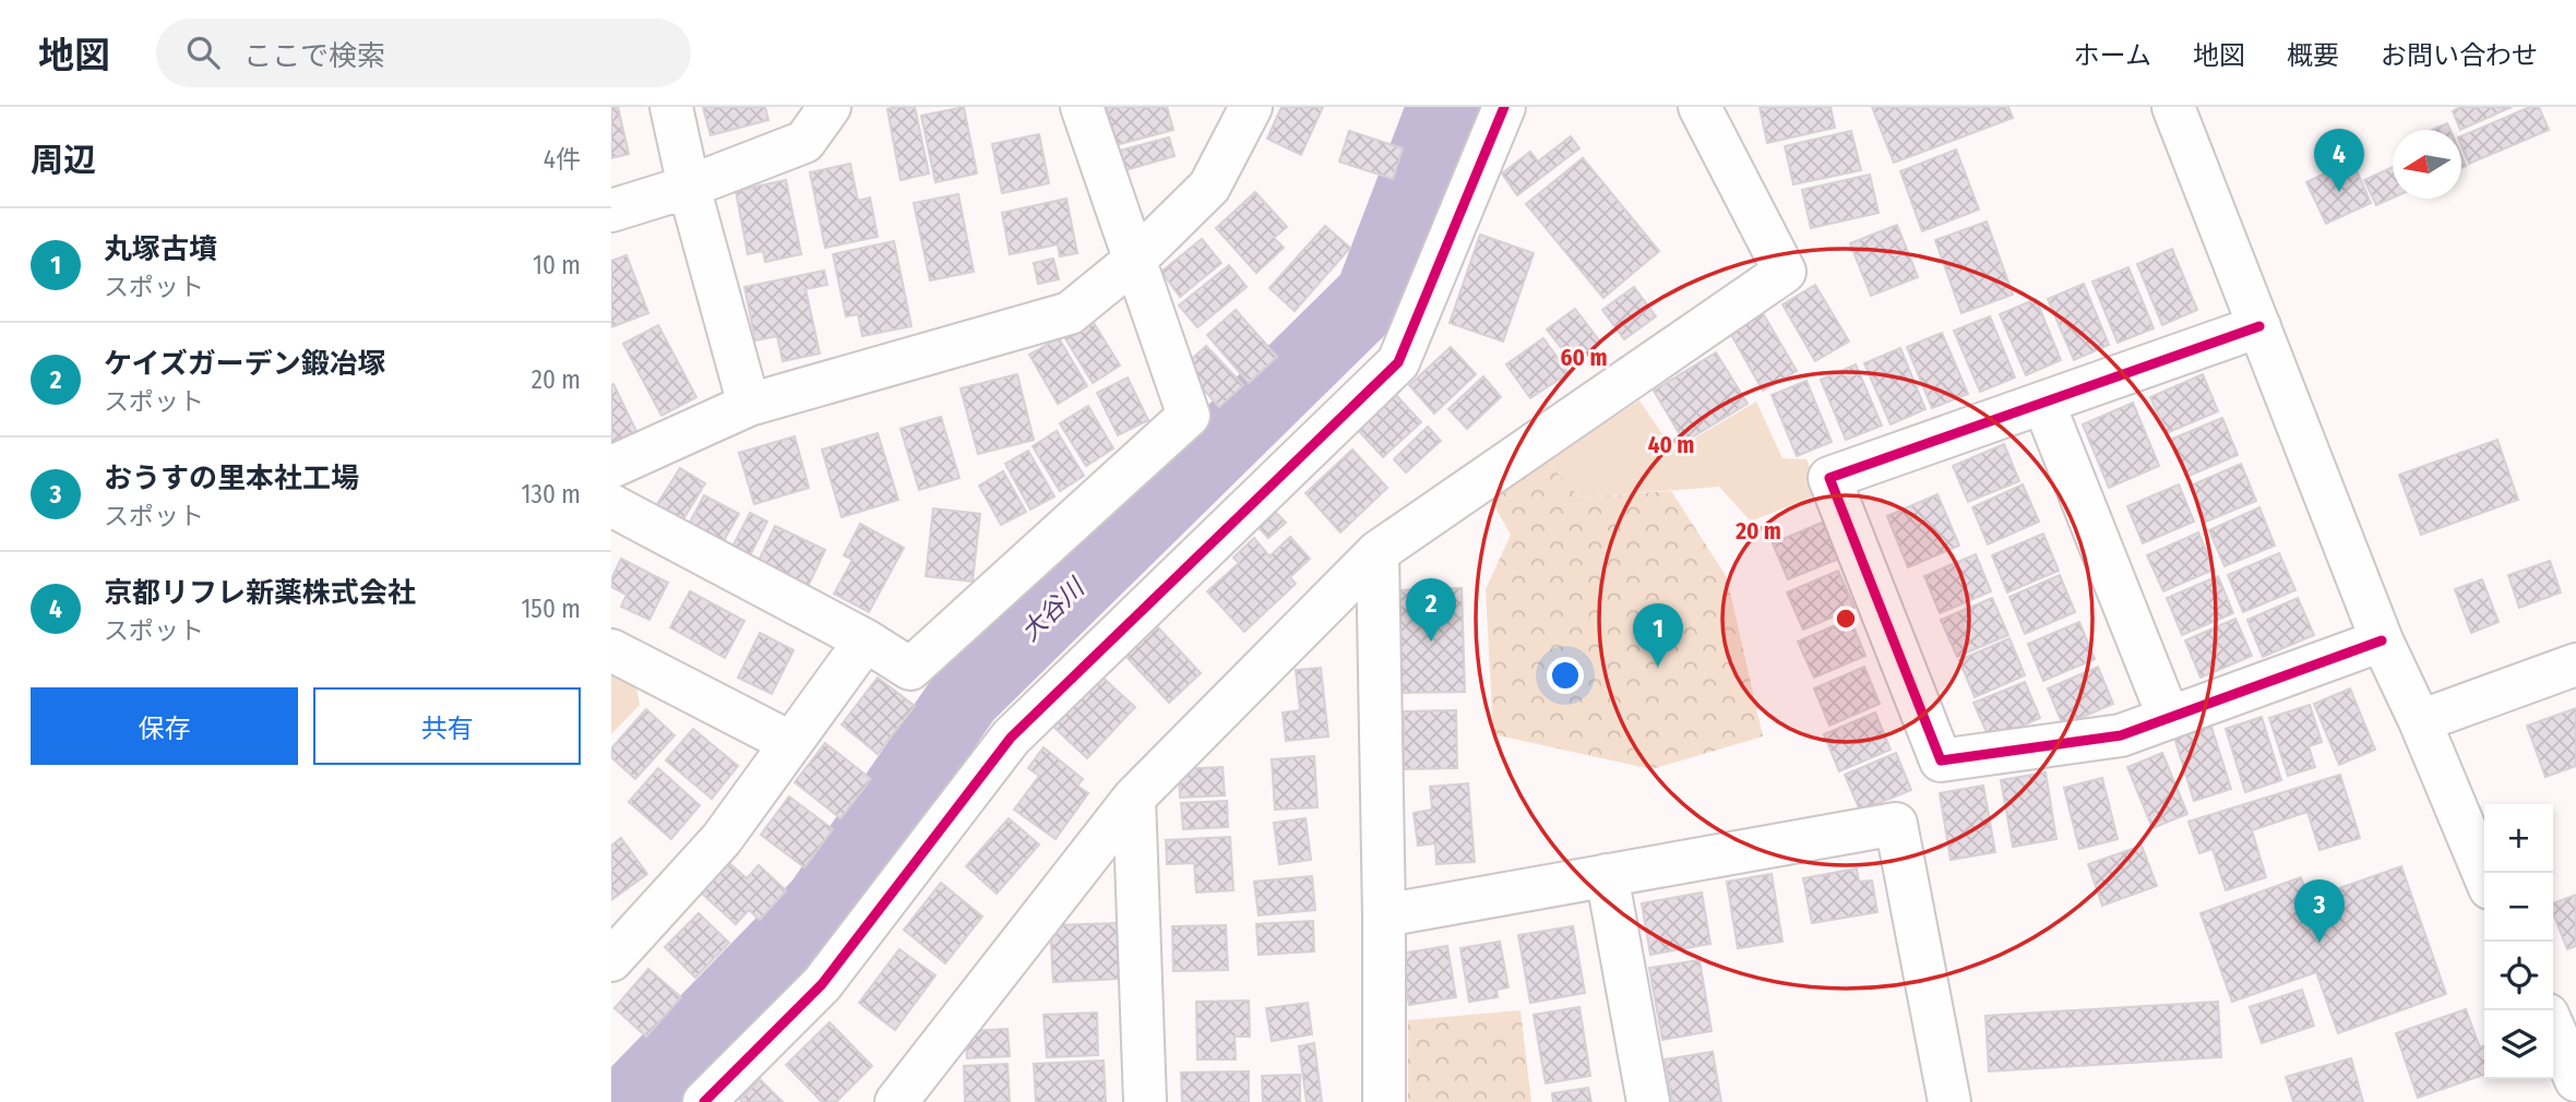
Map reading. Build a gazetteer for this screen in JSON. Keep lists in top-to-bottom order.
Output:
{
  "water": ["大谷川"],
  "north": "left",
  "page": {
    "header": "地図",
    "search": "ここで検索",
    "nav": [
      "ホーム",
      "地図",
      "概要",
      "お問い合わせ"
    ],
    "heading": ["周辺", "4件"],
    "pins": [
      "4",
      "2",
      "1",
      "3"
    ],
    "list": [
      {
        "mark": "1",
        "name": "丸塚古墳",
        "note": "スポット",
        "value": "10 m"
      },
      {
        "mark": "2",
        "name": "ケイズガーデン鍛冶塚",
        "note": "スポット",
        "value": "20 m"
      },
      {
        "mark": "3",
        "name": "おうすの里本社工場",
        "note": "スポット",
        "value": "130 m"
      },
      {
        "mark": "4",
        "name": "京都リフレ新薬株式会社",
        "note": "スポット",
        "value": "150 m"
      }
    ],
    "buttons": ["保存", "共有"],
    "map_buttons": ["+", "−"]
  },
  "rings": ["60 m", "40 m", "20 m"]
}
